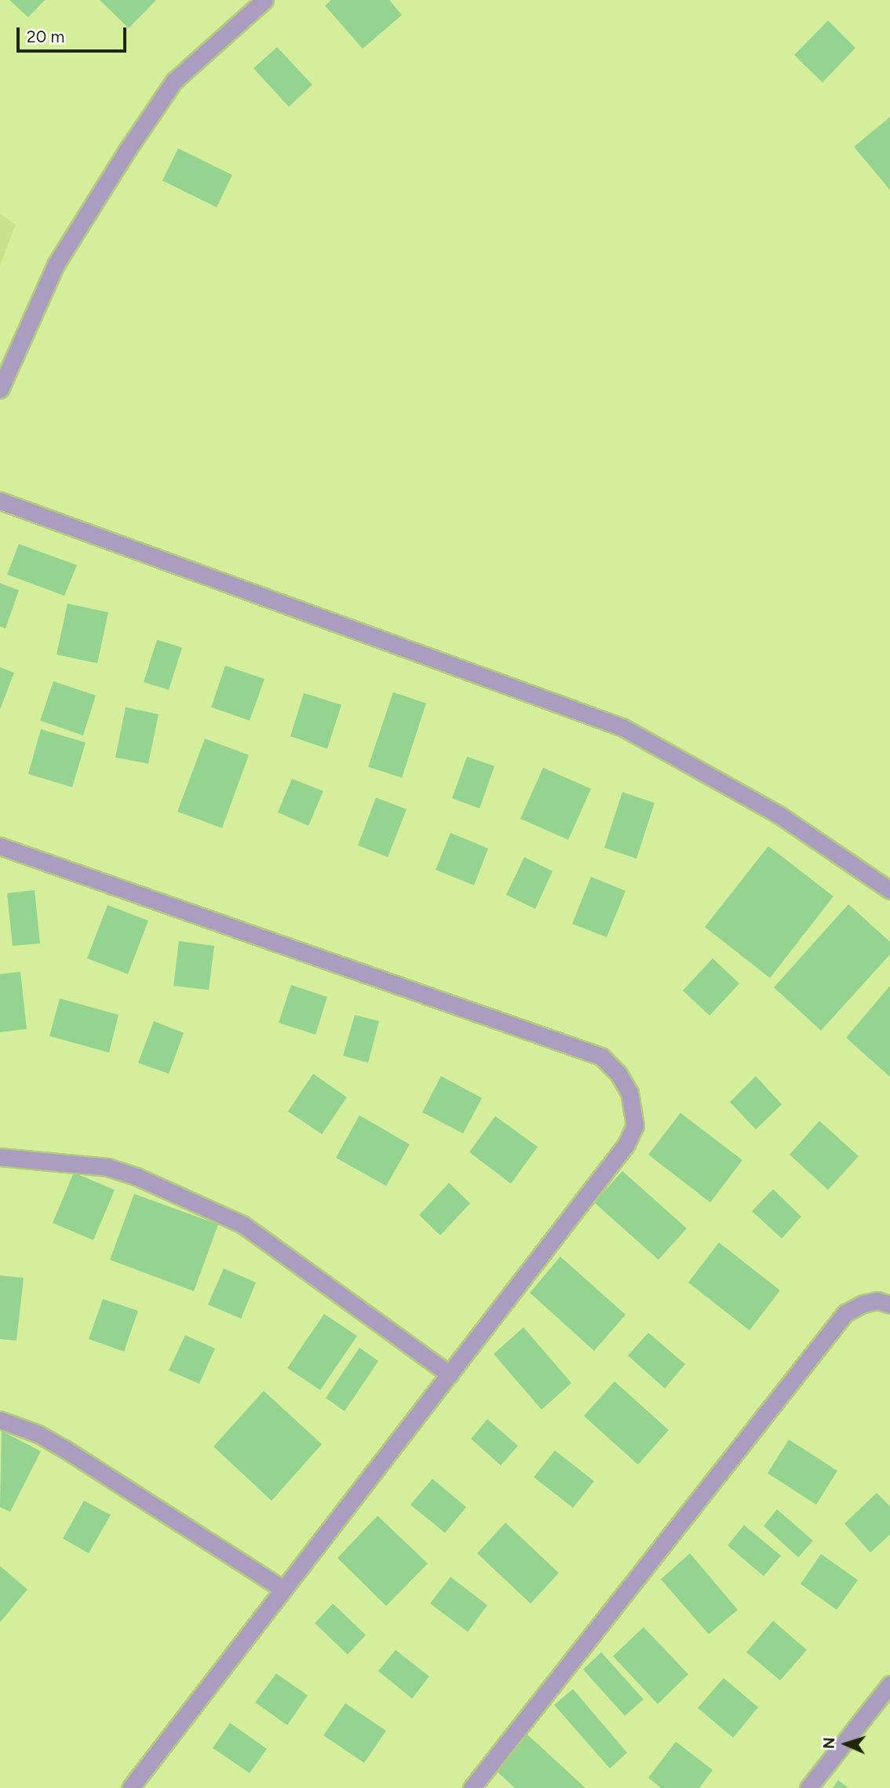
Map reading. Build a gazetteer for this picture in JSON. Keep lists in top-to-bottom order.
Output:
{
  "scale_bar": "20 m",
  "north": "left"
}
